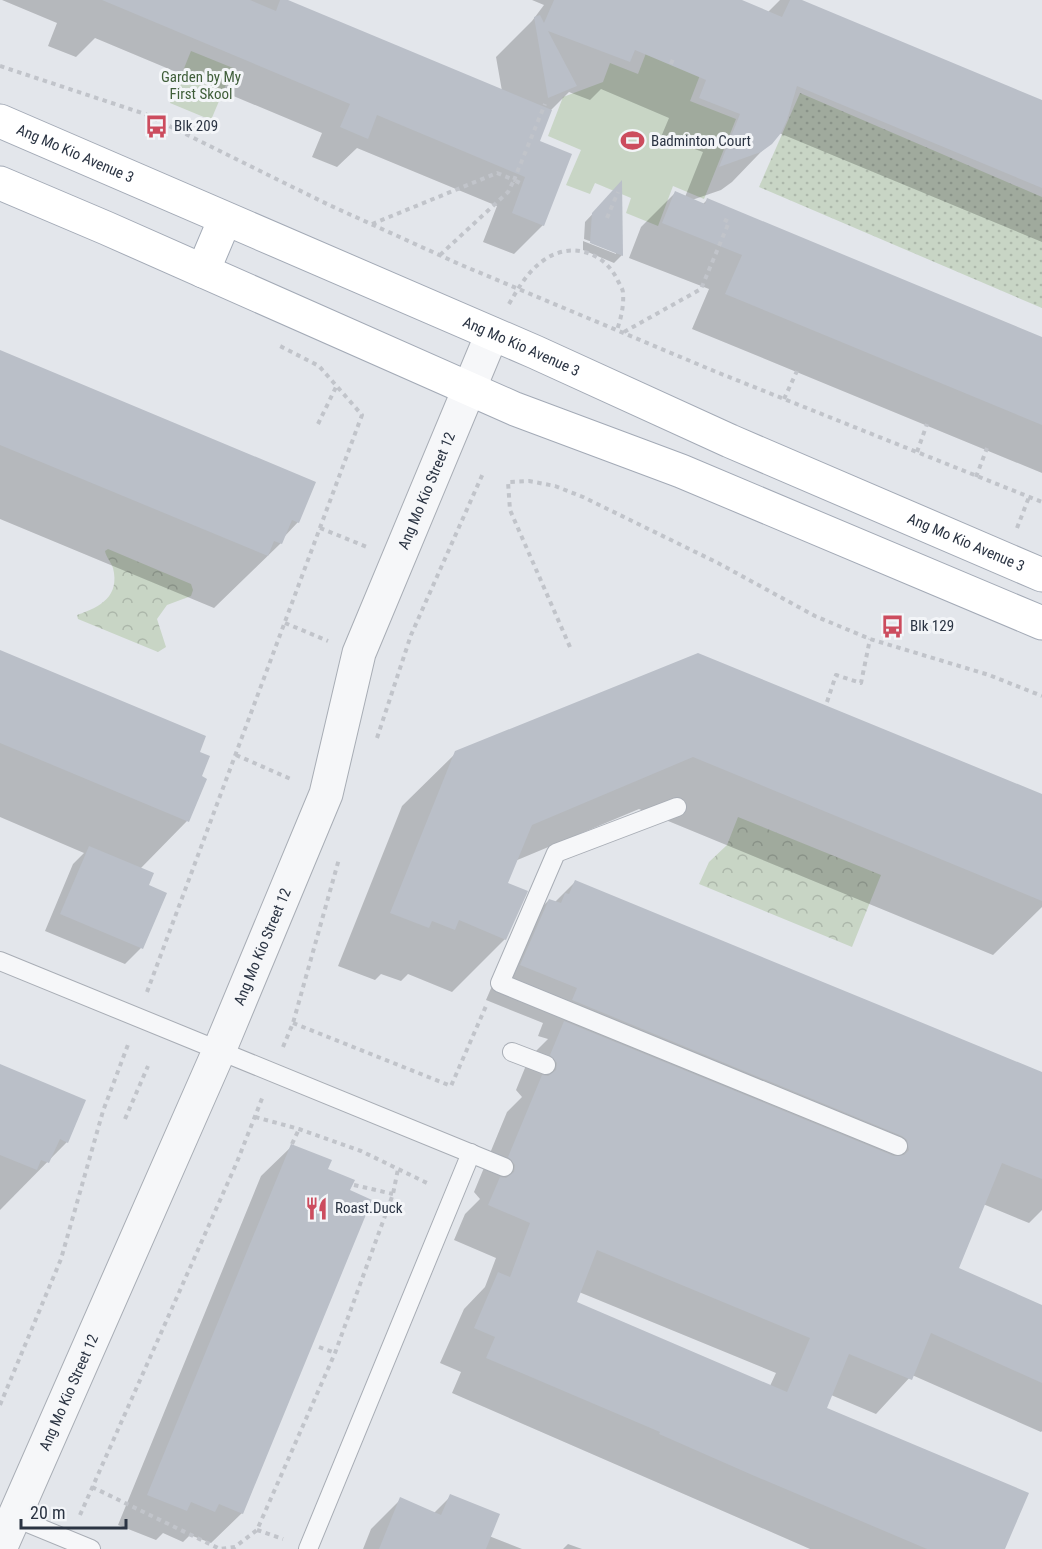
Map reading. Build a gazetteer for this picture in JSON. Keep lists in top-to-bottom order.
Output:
{
  "streets": {
    "main road": ["Ang Mo Kio Avenue 3"],
    "street": ["Ang Mo Kio Street 12"]
  },
  "crossings": [
    ["Ang Mo Kio Avenue 3", "Ang Mo Kio Street 12"]
  ],
  "parks": ["Garden by My First Skool"],
  "places": {
    "bus stop": ["Blk 209", "Blk 129"],
    "sports": ["Badminton Court"],
    "restaurant": ["Roast.Duck"]
  },
  "scale_bar": "20 m"
}
